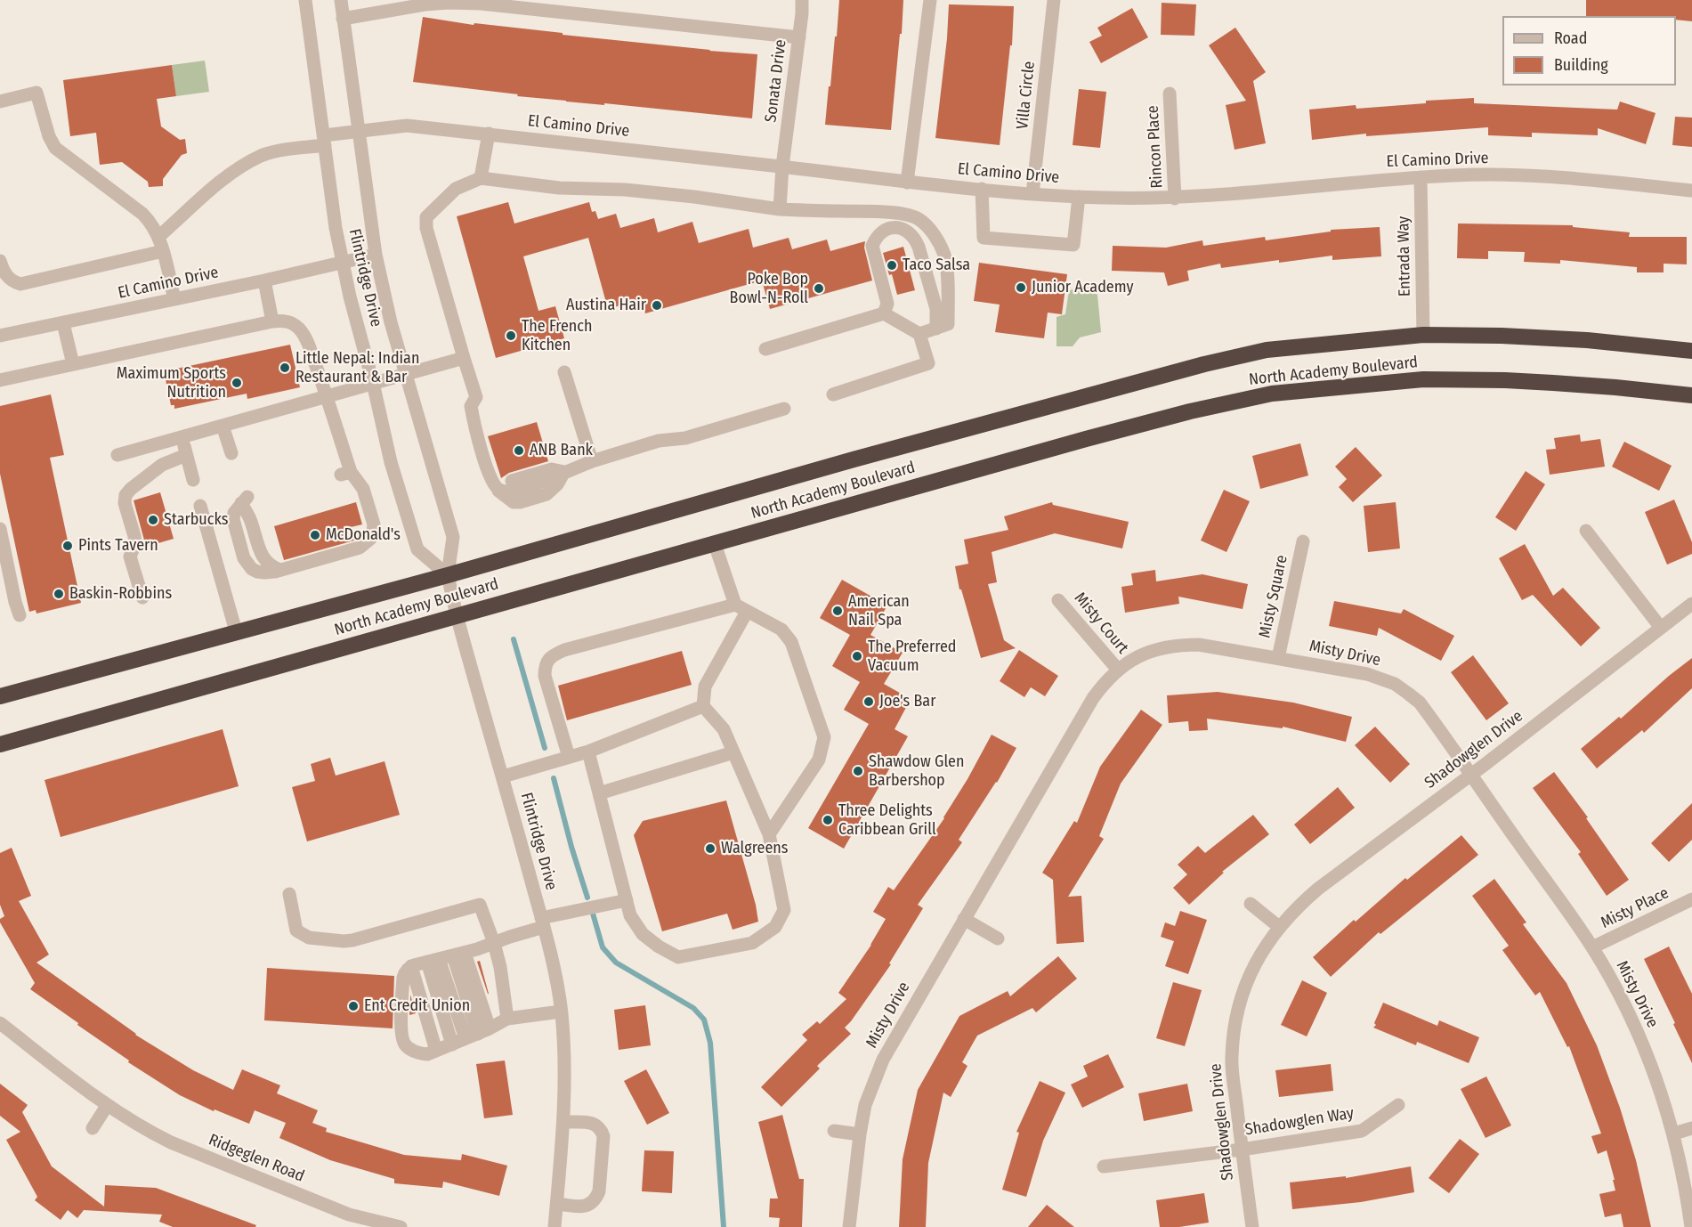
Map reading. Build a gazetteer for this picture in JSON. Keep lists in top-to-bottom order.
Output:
{
  "streets": {
    "highway": ["North Academy Boulevard"],
    "street": [
      "Sonata Drive",
      "Villa Circle",
      "El Camino Drive",
      "Rincon Place",
      "Entrada Way",
      "Flintridge Drive",
      "Misty Square",
      "Misty Court",
      "Misty Drive",
      "Shadowglen Drive",
      "Misty Place",
      "Shadowglen Way",
      "Ridgeglen Road"
    ]
  },
  "crossings": [
    ["Sonata Drive", "El Camino Drive"],
    ["Villa Circle", "El Camino Drive"],
    ["El Camino Drive", "Rincon Place"],
    ["El Camino Drive", "Entrada Way"],
    ["El Camino Drive", "Flintridge Drive"],
    ["Entrada Way", "North Academy Boulevard"],
    ["Flintridge Drive", "North Academy Boulevard"],
    ["Misty Square", "Misty Drive"],
    ["Misty Court", "Misty Drive"],
    ["Misty Drive", "Shadowglen Drive"],
    ["Misty Drive", "Misty Place"],
    ["Shadowglen Drive", "Shadowglen Way"]
  ],
  "places": [
    "Taco Salsa",
    "Junior Academy",
    "Poke Bop Bowl-N-Roll",
    "Austina Hair",
    "The French Kitchen",
    "Little Nepal: Indian Restaurant & Bar",
    "Maximum Sports Nutrition",
    "ANB Bank",
    "Starbucks",
    "McDonald's",
    "Pints Tavern",
    "Baskin-Robbins",
    "American Nail Spa",
    "The Preferred Vacuum",
    "Joe's Bar",
    "Shawdow Glen Barbershop",
    "Three Delights Caribbean Grill",
    "Walgreens",
    "Ent Credit Union"
  ],
  "legend": ["Road", "Building"]
}
